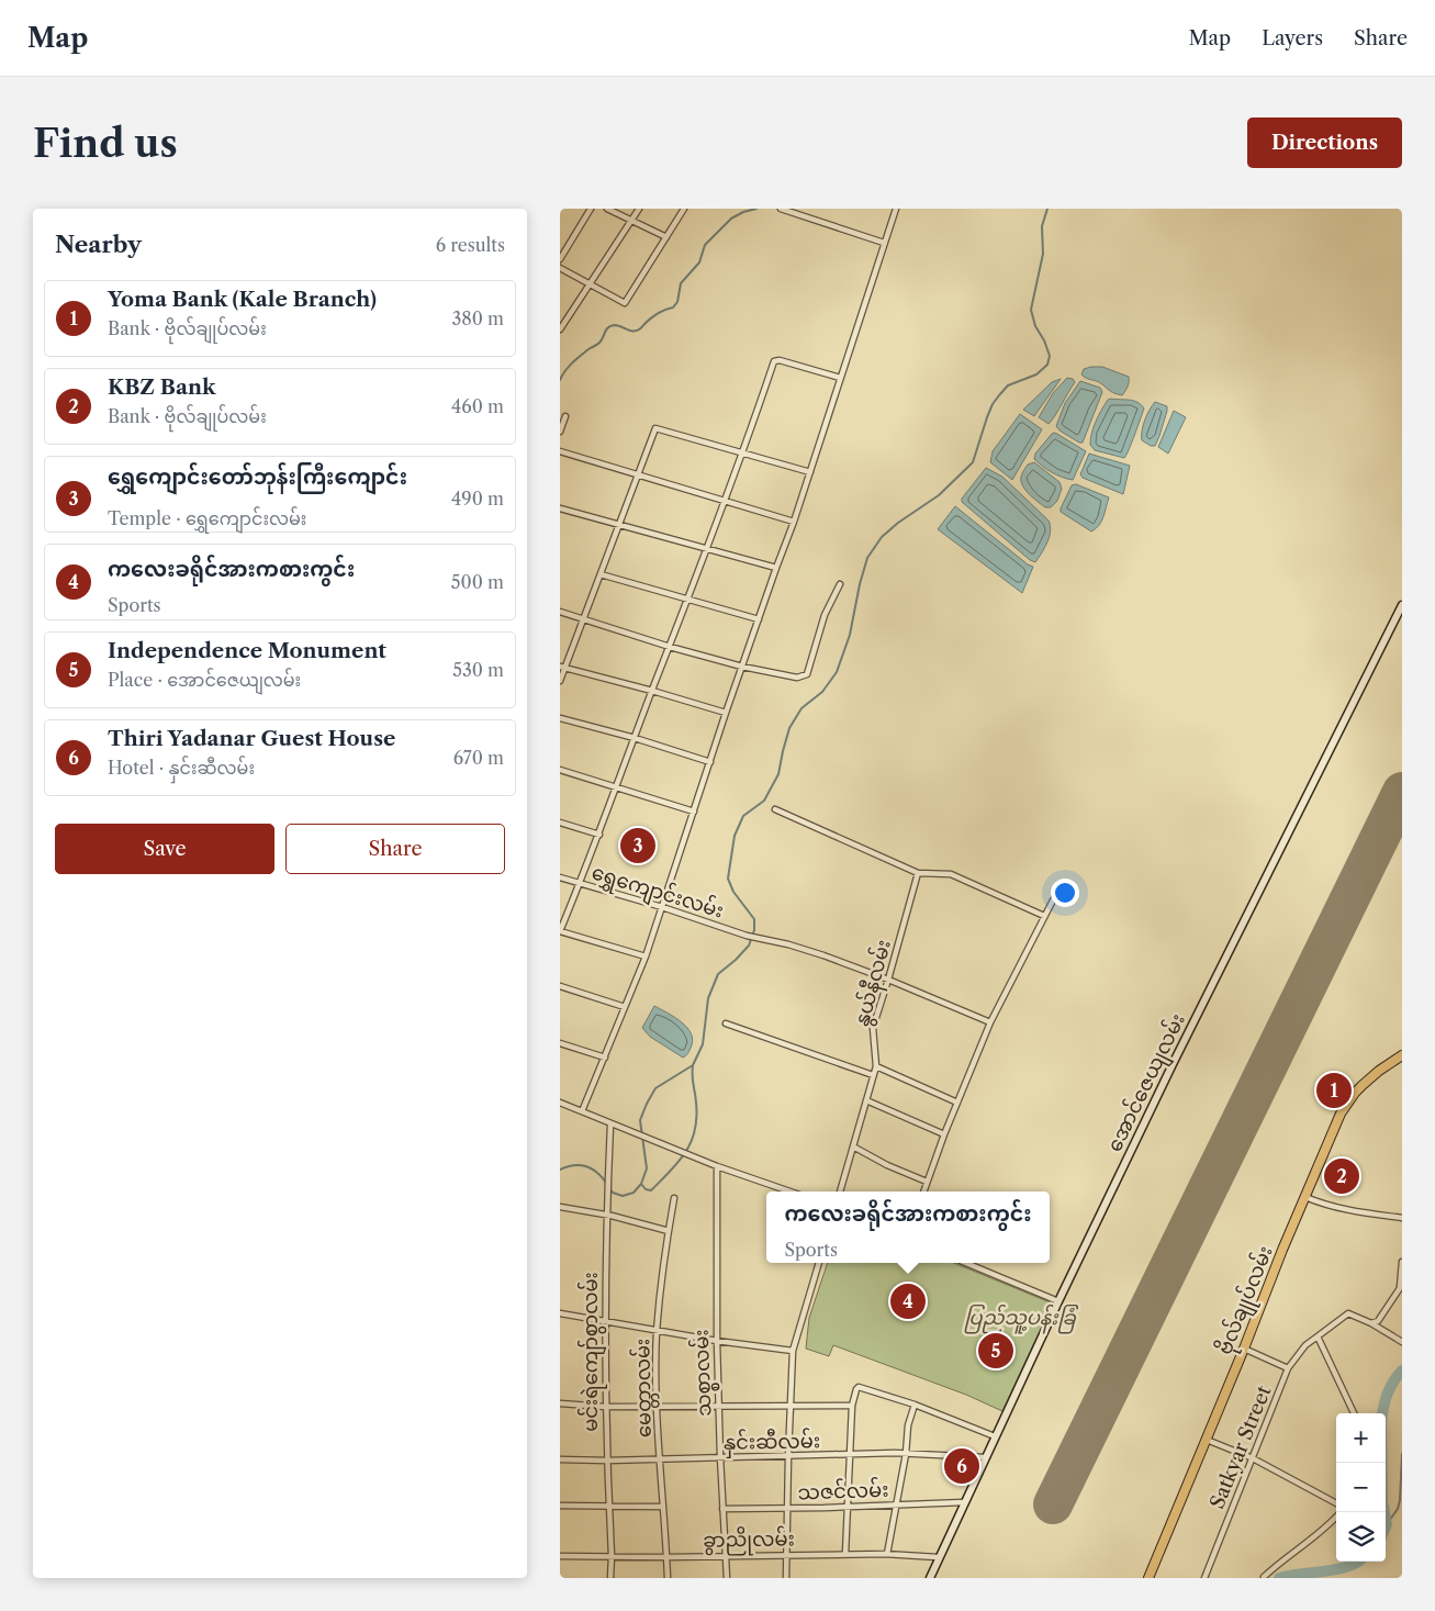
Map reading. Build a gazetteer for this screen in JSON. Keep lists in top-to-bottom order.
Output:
{
  "streets": {
    "highway": ["ဗိုလ်ချုပ်လမ်း"],
    "street": [
      "ရွှေကျောင်းလမ်း",
      "နွယ်နီလမ်း",
      "အောင်ဇေယျလမ်း",
      "မင်းရဲကျော်စွာလမ်း",
      "သစ္စာလမ်း",
      "မေတ္တာလမ်း",
      "နှင်းဆီလမ်း",
      "Satkyar Street",
      "သဇင်လမ်း",
      "ခွာညိုလမ်း"
    ]
  },
  "crossings": [
    ["ရွှေကျောင်းလမ်း", "နွယ်နီလမ်း"],
    ["အောင်ဇေယျလမ်း", "နှင်းဆီလမ်း"],
    ["အောင်ဇေယျလမ်း", "သဇင်လမ်း"],
    ["အောင်ဇေယျလမ်း", "ခွာညိုလမ်း"],
    ["မင်းရဲကျော်စွာလမ်း", "နှင်းဆီလမ်း"],
    ["မင်းရဲကျော်စွာလမ်း", "ခွာညိုလမ်း"],
    ["သစ္စာလမ်း", "နှင်းဆီလမ်း"],
    ["သစ္စာလမ်း", "သဇင်လမ်း"],
    ["သစ္စာလမ်း", "ခွာညိုလမ်း"],
    ["မေတ္တာလမ်း", "နှင်းဆီလမ်း"],
    ["မေတ္တာလမ်း", "ခွာညိုလမ်း"]
  ],
  "parks": ["ပြည်သူ့ပန်းခြံ"],
  "page": {
    "header": "Map",
    "nav": ["Map", "Layers", "Share"],
    "buttons": [
      "Directions",
      ["Save", "Share"]
    ],
    "title": "Find us",
    "heading": ["Nearby", "6 results"],
    "list": [
      {
        "mark": "1",
        "name": "Yoma Bank (Kale Branch)",
        "note": "Bank · ဗိုလ်ချုပ်လမ်း",
        "value": "380 m"
      },
      {
        "mark": "2",
        "name": "KBZ Bank",
        "note": "Bank · ဗိုလ်ချုပ်လမ်း",
        "value": "460 m"
      },
      {
        "mark": "3",
        "name": "ရွှေကျောင်းတော်ဘုန်းကြီးကျောင်း",
        "note": "Temple · ရွှေကျောင်းလမ်း",
        "value": "490 m"
      },
      {
        "mark": "4",
        "name": "ကလေးခရိုင်အားကစားကွင်း",
        "note": "Sports",
        "value": "500 m"
      },
      {
        "mark": "5",
        "name": "Independence Monument",
        "note": "Place · အောင်ဇေယျလမ်း",
        "value": "530 m"
      },
      {
        "mark": "6",
        "name": "Thiri Yadanar Guest House",
        "note": "Hotel · နှင်းဆီလမ်း",
        "value": "670 m"
      }
    ],
    "pins": [
      "3",
      "1",
      "2",
      "4",
      "5",
      "6"
    ],
    "popup": ["ကလေးခရိုင်အားကစားကွင်း", "Sports"],
    "map_buttons": ["+", "−"]
  }
}
